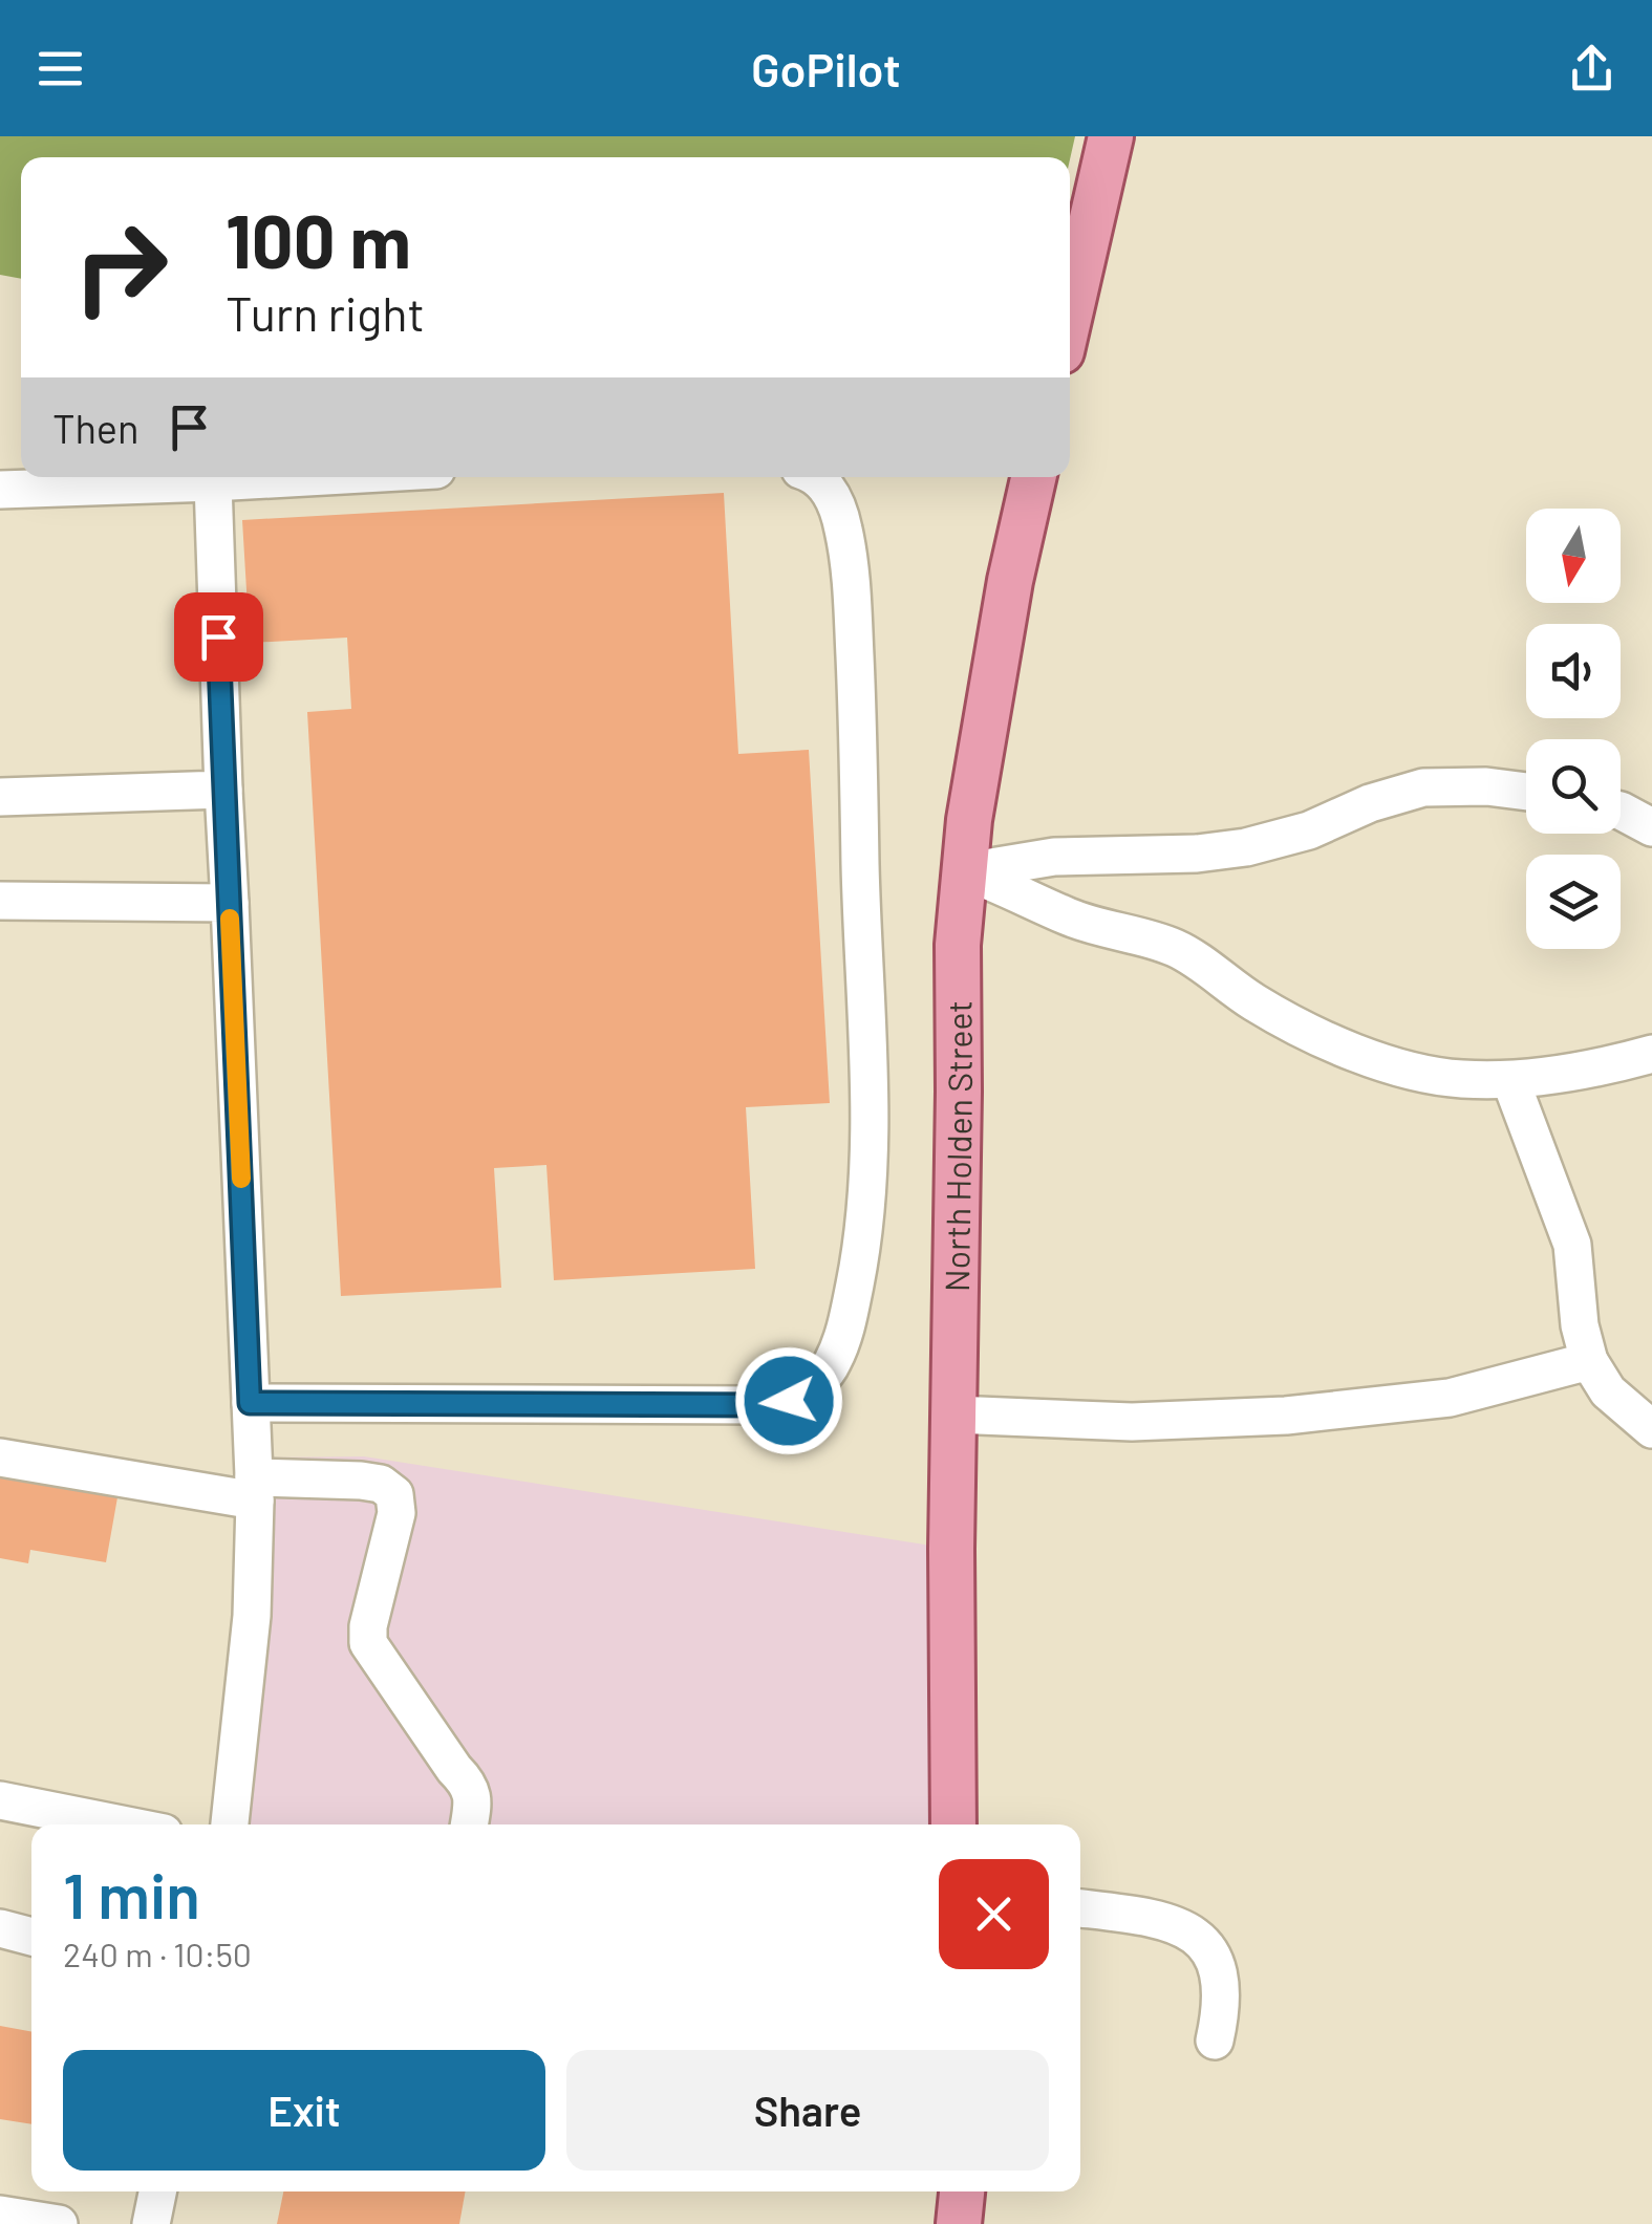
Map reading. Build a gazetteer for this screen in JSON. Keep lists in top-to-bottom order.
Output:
{
  "streets": {
    "main road": ["North Holden Street"]
  },
  "north": "bottom",
  "page": {
    "header": "GoPilot",
    "turn": ["100 m", "Turn right"],
    "then": "Then",
    "heading": ["1 min", "240 m · 10:50"],
    "buttons": ["Exit", "Share"]
  }
}
